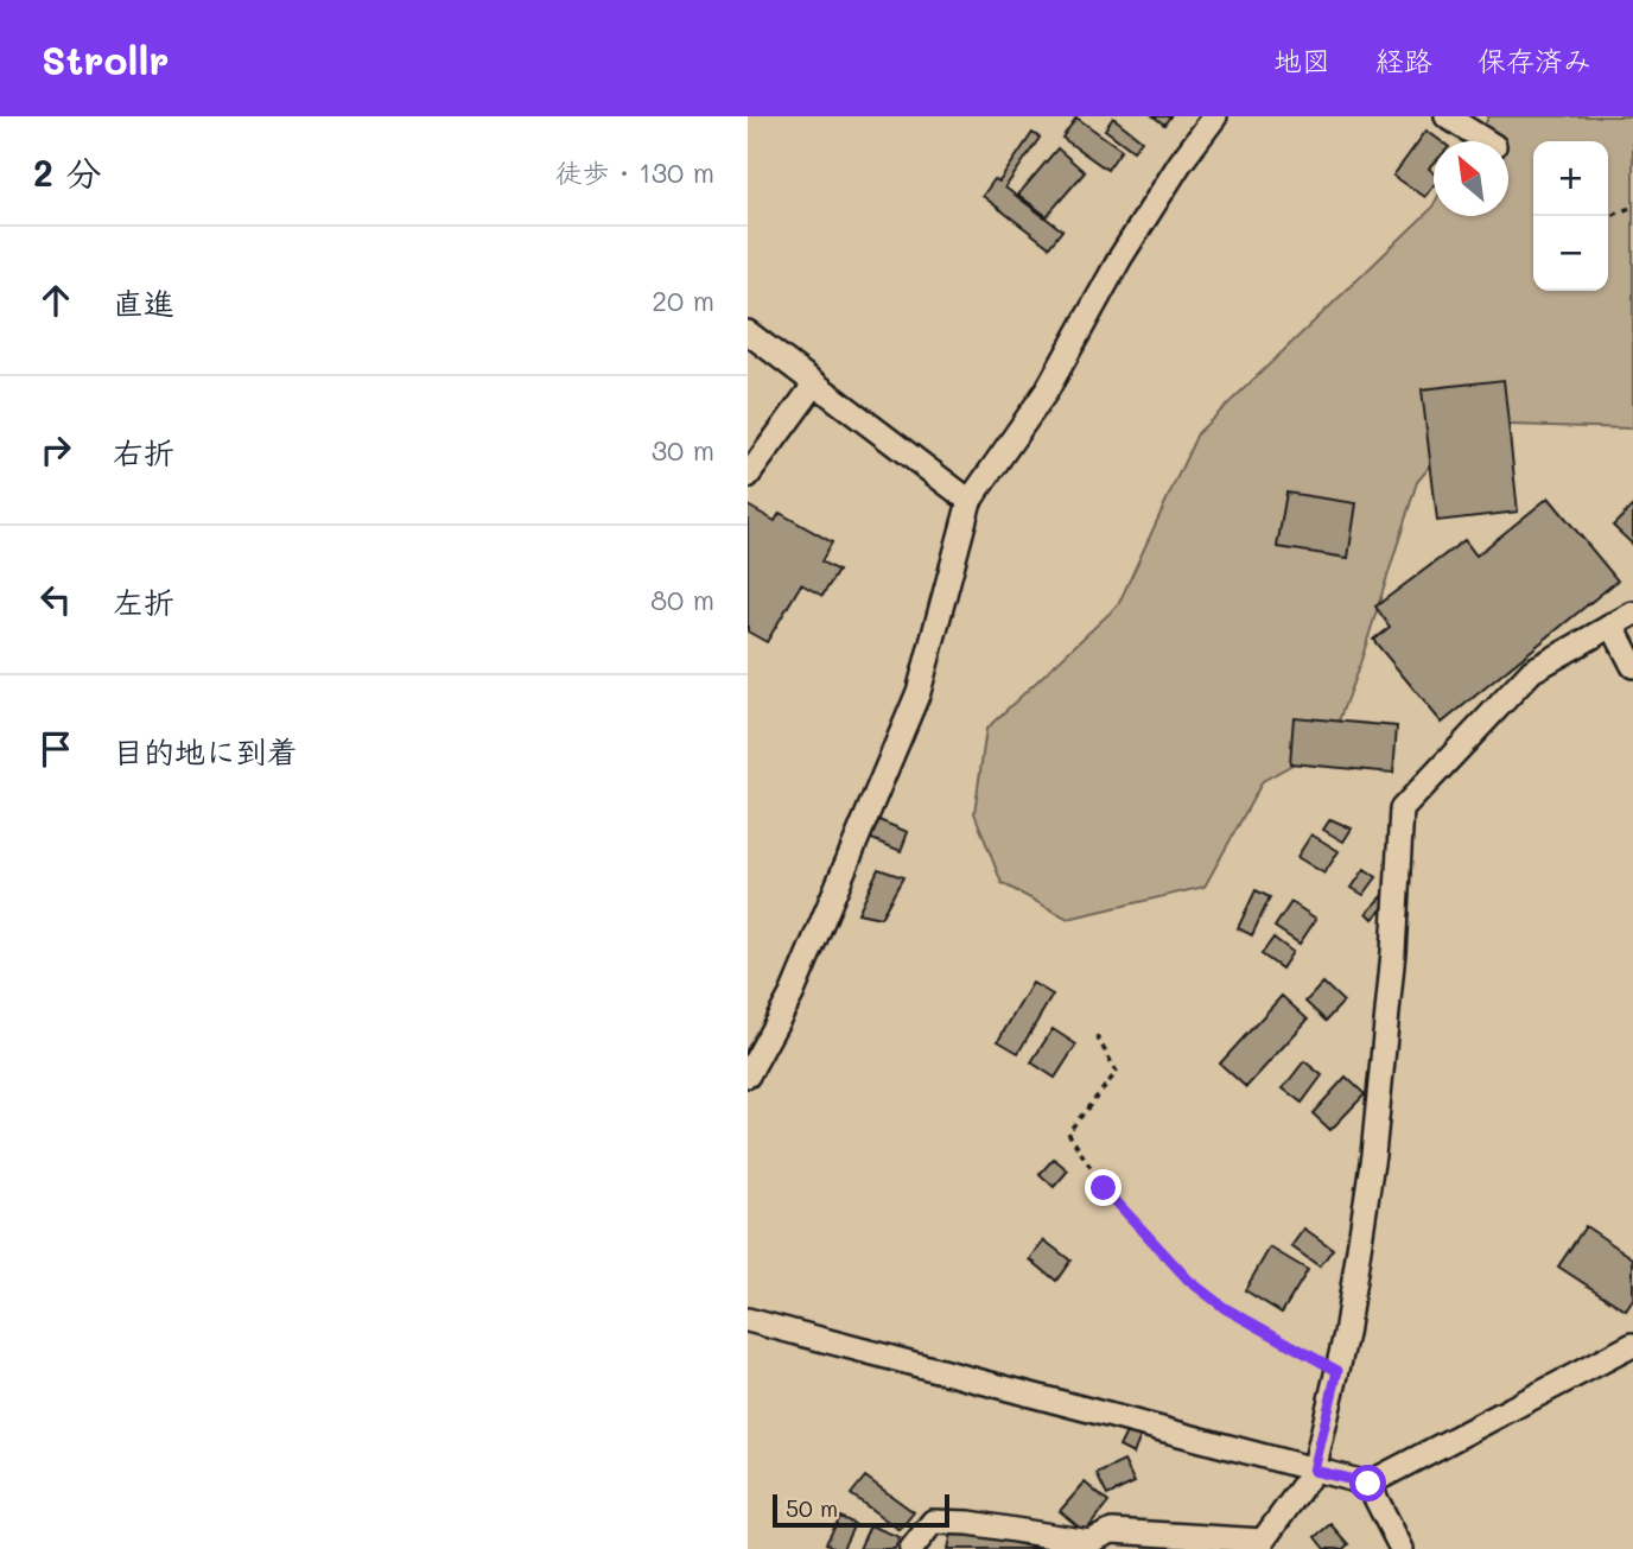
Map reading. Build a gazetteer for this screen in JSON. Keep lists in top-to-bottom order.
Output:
{
  "scale_bar": "50 m",
  "north": "top left",
  "page": {
    "header": "Strollr",
    "nav": ["地図", "経路", "保存済み"],
    "heading": ["2 分", "徒歩 · 130 m"],
    "map_buttons": ["+", "−"],
    "list": [
      ["直進", "20 m"],
      ["右折", "30 m"],
      ["左折", "80 m"],
      "目的地に到着"
    ],
    "scale": "50 m"
  }
}
